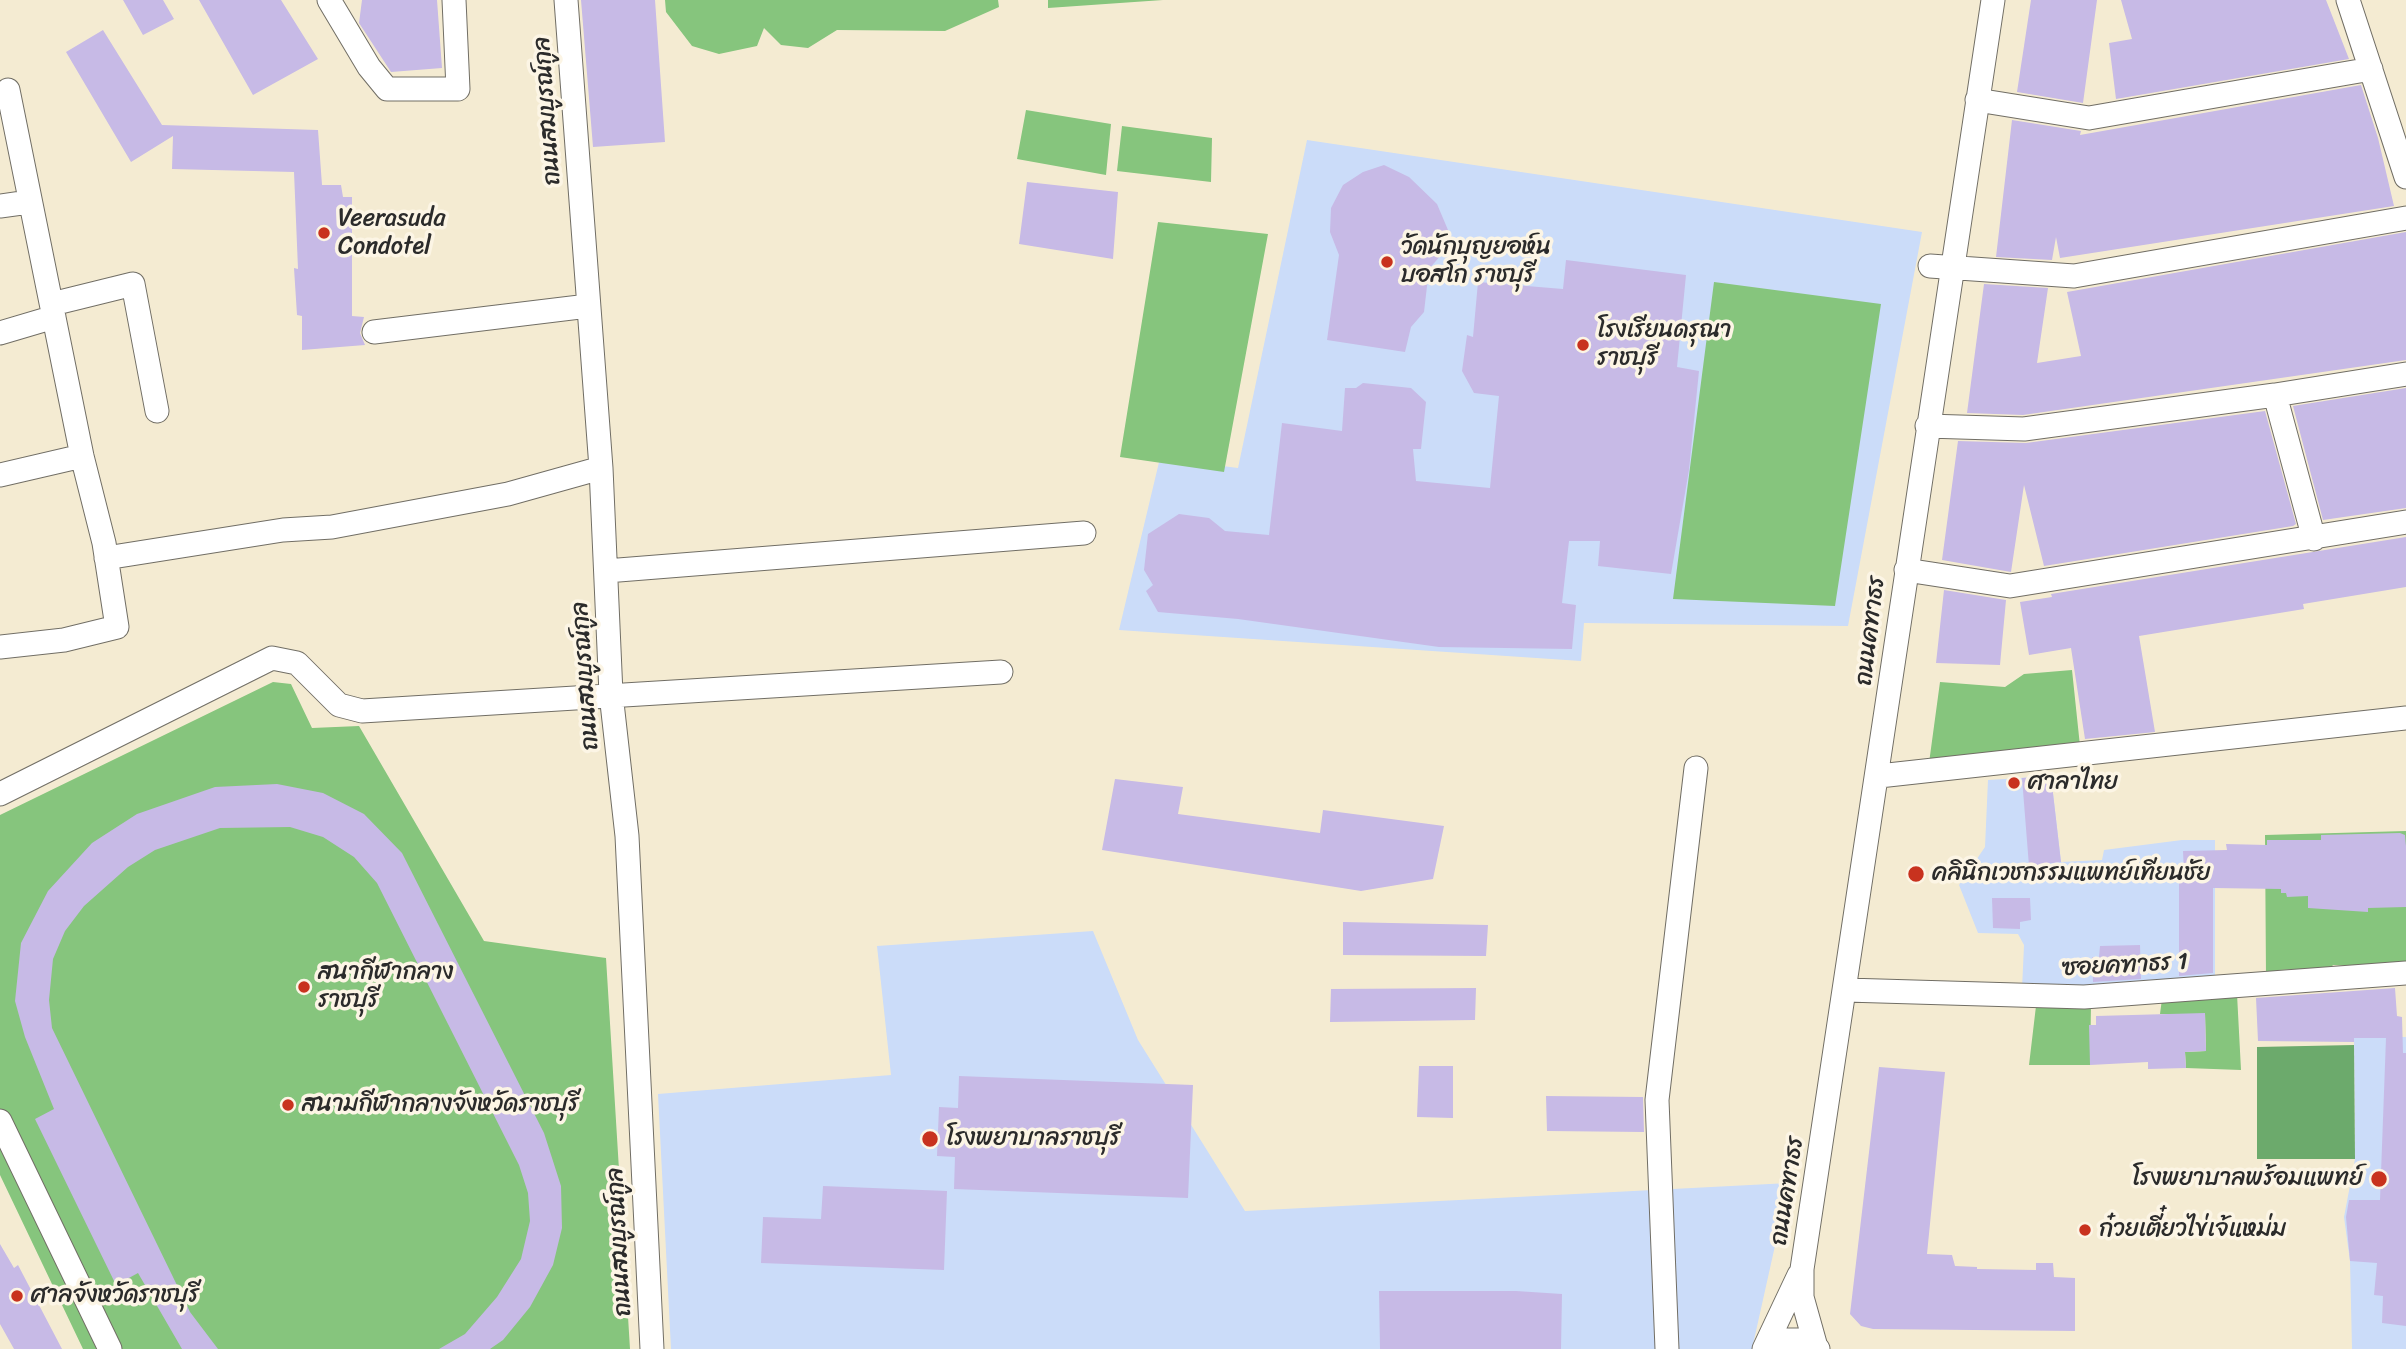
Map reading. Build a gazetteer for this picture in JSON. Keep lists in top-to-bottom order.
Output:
{
  "streets": {
    "street": ["ถนนสมบูรณ์กูล", "ถนนคฑาธร", "ซอยคฑาธร 1"]
  },
  "crossings": [
    ["ถนนคฑาธร", "ซอยคฑาธร 1"]
  ],
  "places": [
    "Veerasuda Condotel",
    "วัดนักบุญยอห์น บอสโก ราชบุรี",
    "โรงเรียนดรุณา ราชบุรี",
    "ศาลาไทย",
    "คลินิกเวชกรรมแพทย์เทียนชัย",
    "สนากีฬากลาง ราชบุรี",
    "สนามกีฬากลางจังหวัดราชบุรี",
    "โรงพยาบาลราชบุรี",
    "โรงพยาบาลพร้อมแพทย์",
    "ก๋วยเตี๋ยวไข่เจ้แหม่ม",
    "ศาลจังหวัดราชบุรี"
  ]
}
